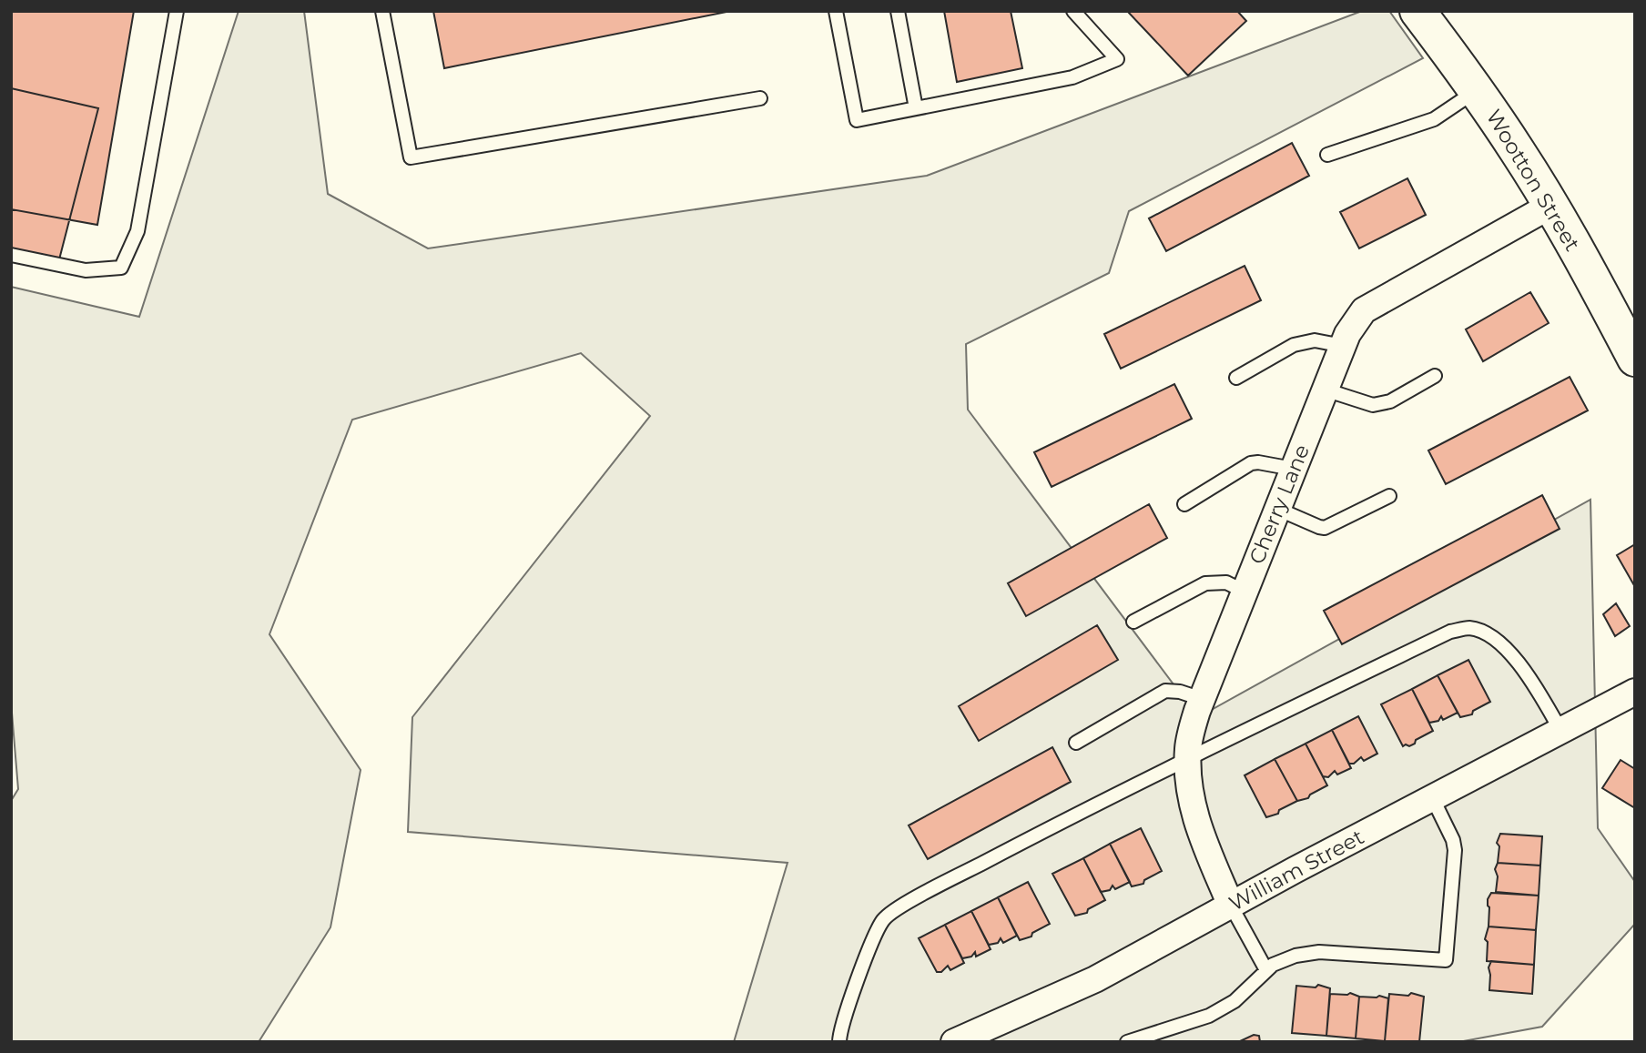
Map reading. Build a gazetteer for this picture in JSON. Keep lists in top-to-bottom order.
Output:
{
  "streets": {
    "street": ["Wootton Street", "Cherry Lane", "William Street"]
  },
  "crossings": [
    ["Wootton Street", "Cherry Lane"],
    ["Cherry Lane", "William Street"]
  ]
}
